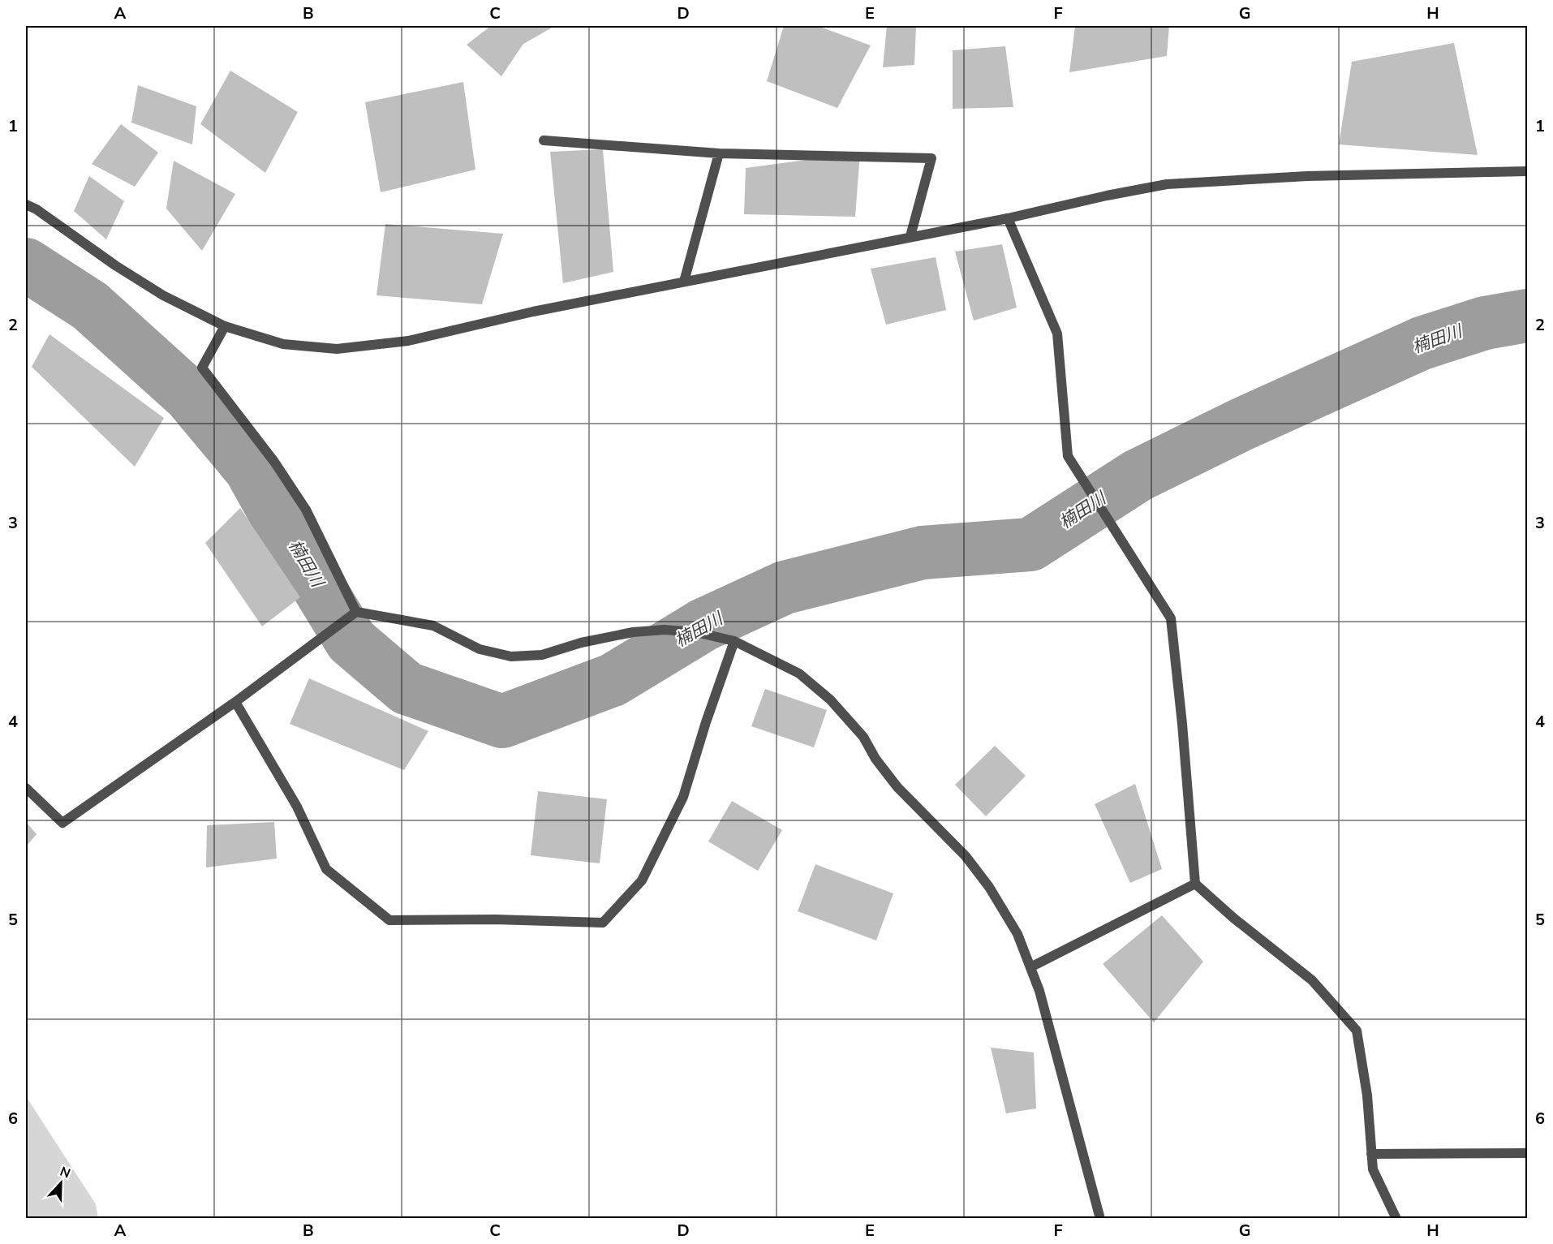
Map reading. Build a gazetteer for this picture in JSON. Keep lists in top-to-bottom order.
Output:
{
  "water": ["楠田川"],
  "north": "top",
  "grid": {
    "columns": [
      "A",
      "B",
      "C",
      "D",
      "E",
      "F",
      "G",
      "H"
    ],
    "rows": [
      "1",
      "2",
      "3",
      "4",
      "5",
      "6"
    ]
  }
}
